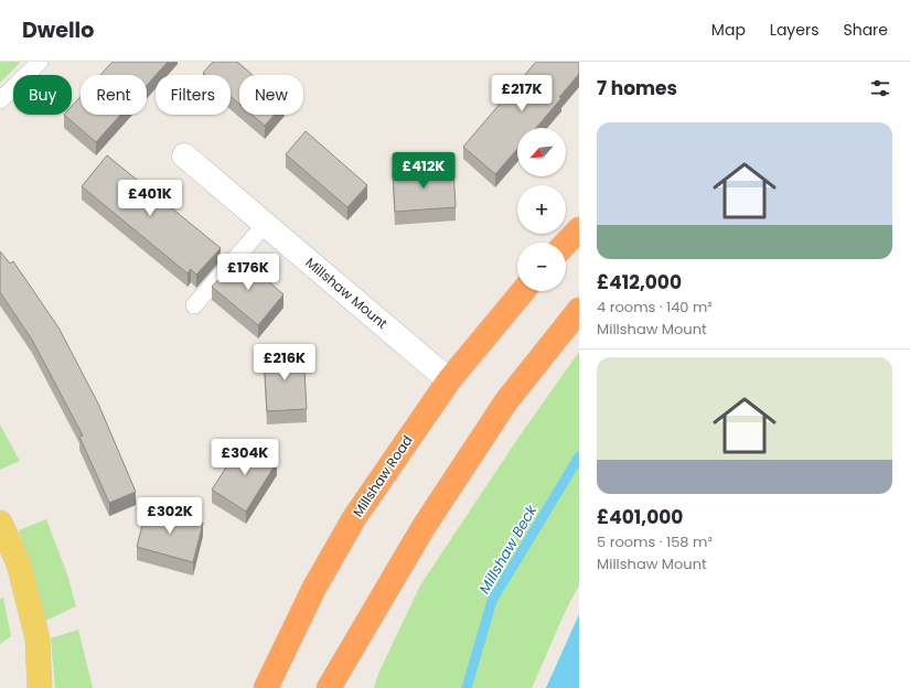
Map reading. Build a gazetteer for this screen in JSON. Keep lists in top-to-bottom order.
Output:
{
  "streets": {
    "highway": ["Millshaw Road"],
    "street": ["Millshaw Mount"]
  },
  "crossings": [
    ["Millshaw Mount", "Millshaw Road"]
  ],
  "water": ["Millshaw Beck"],
  "north": "bottom left",
  "page": {
    "header": "Dwello",
    "nav": ["Map", "Layers", "Share"],
    "heading": "7 homes",
    "price": [
      "£217K",
      "£412K",
      "£401K",
      "£176K",
      "£216K",
      "£304K",
      "£302K"
    ],
    "chip": [
      "Buy",
      "Rent",
      "Filters",
      "New"
    ],
    "list": [
      {
        "name": "£412,000",
        "note": "4 rooms · 140 m² · Millshaw Mount"
      },
      {
        "name": "£401,000",
        "note": "5 rooms · 158 m² · Millshaw Mount"
      }
    ],
    "map_buttons": ["+", "−"]
  }
}
